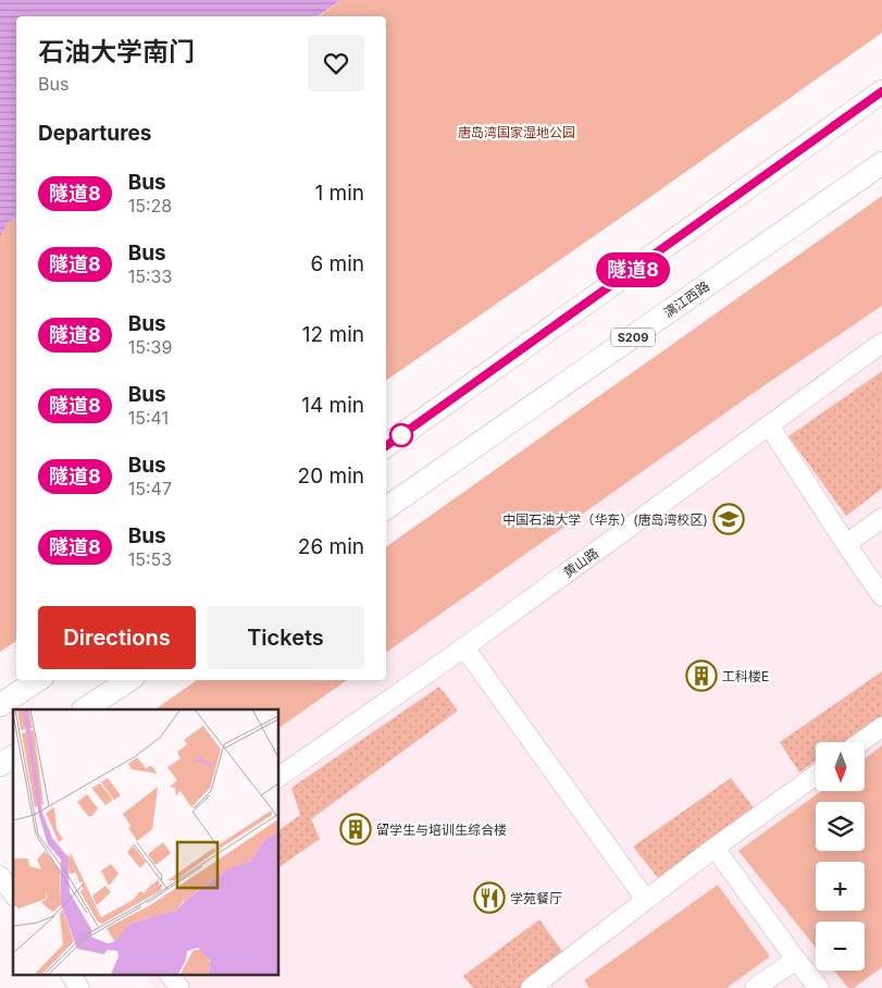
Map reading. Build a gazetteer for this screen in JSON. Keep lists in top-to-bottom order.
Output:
{
  "streets": {
    "main road": ["漓江西路", "S209"],
    "street": ["黄山路"]
  },
  "parks": ["唐岛湾国家湿地公园"],
  "places": {
    "school or university": ["中国石油大学（华东）(唐岛湾校区)"],
    "building": ["工科楼E", "留学生与培训生综合楼"],
    "restaurant": ["学苑餐厅"]
  },
  "lines": ["bus line 隧道8"],
  "north": "bottom",
  "page": {
    "on_map": "隧道8",
    "heading": [
      ["石油大学南门", "Bus"],
      "Departures"
    ],
    "list": [
      {
        "mark": "隧道8",
        "name": "Bus",
        "note": "15:28",
        "value": "1 min"
      },
      {
        "mark": "隧道8",
        "name": "Bus",
        "note": "15:33",
        "value": "6 min"
      },
      {
        "mark": "隧道8",
        "name": "Bus",
        "note": "15:39",
        "value": "12 min"
      },
      {
        "mark": "隧道8",
        "name": "Bus",
        "note": "15:41",
        "value": "14 min"
      },
      {
        "mark": "隧道8",
        "name": "Bus",
        "note": "15:47",
        "value": "20 min"
      },
      {
        "mark": "隧道8",
        "name": "Bus",
        "note": "15:53",
        "value": "26 min"
      }
    ],
    "buttons": ["Directions", "Tickets"],
    "map_buttons": ["+", "−"]
  }
}
